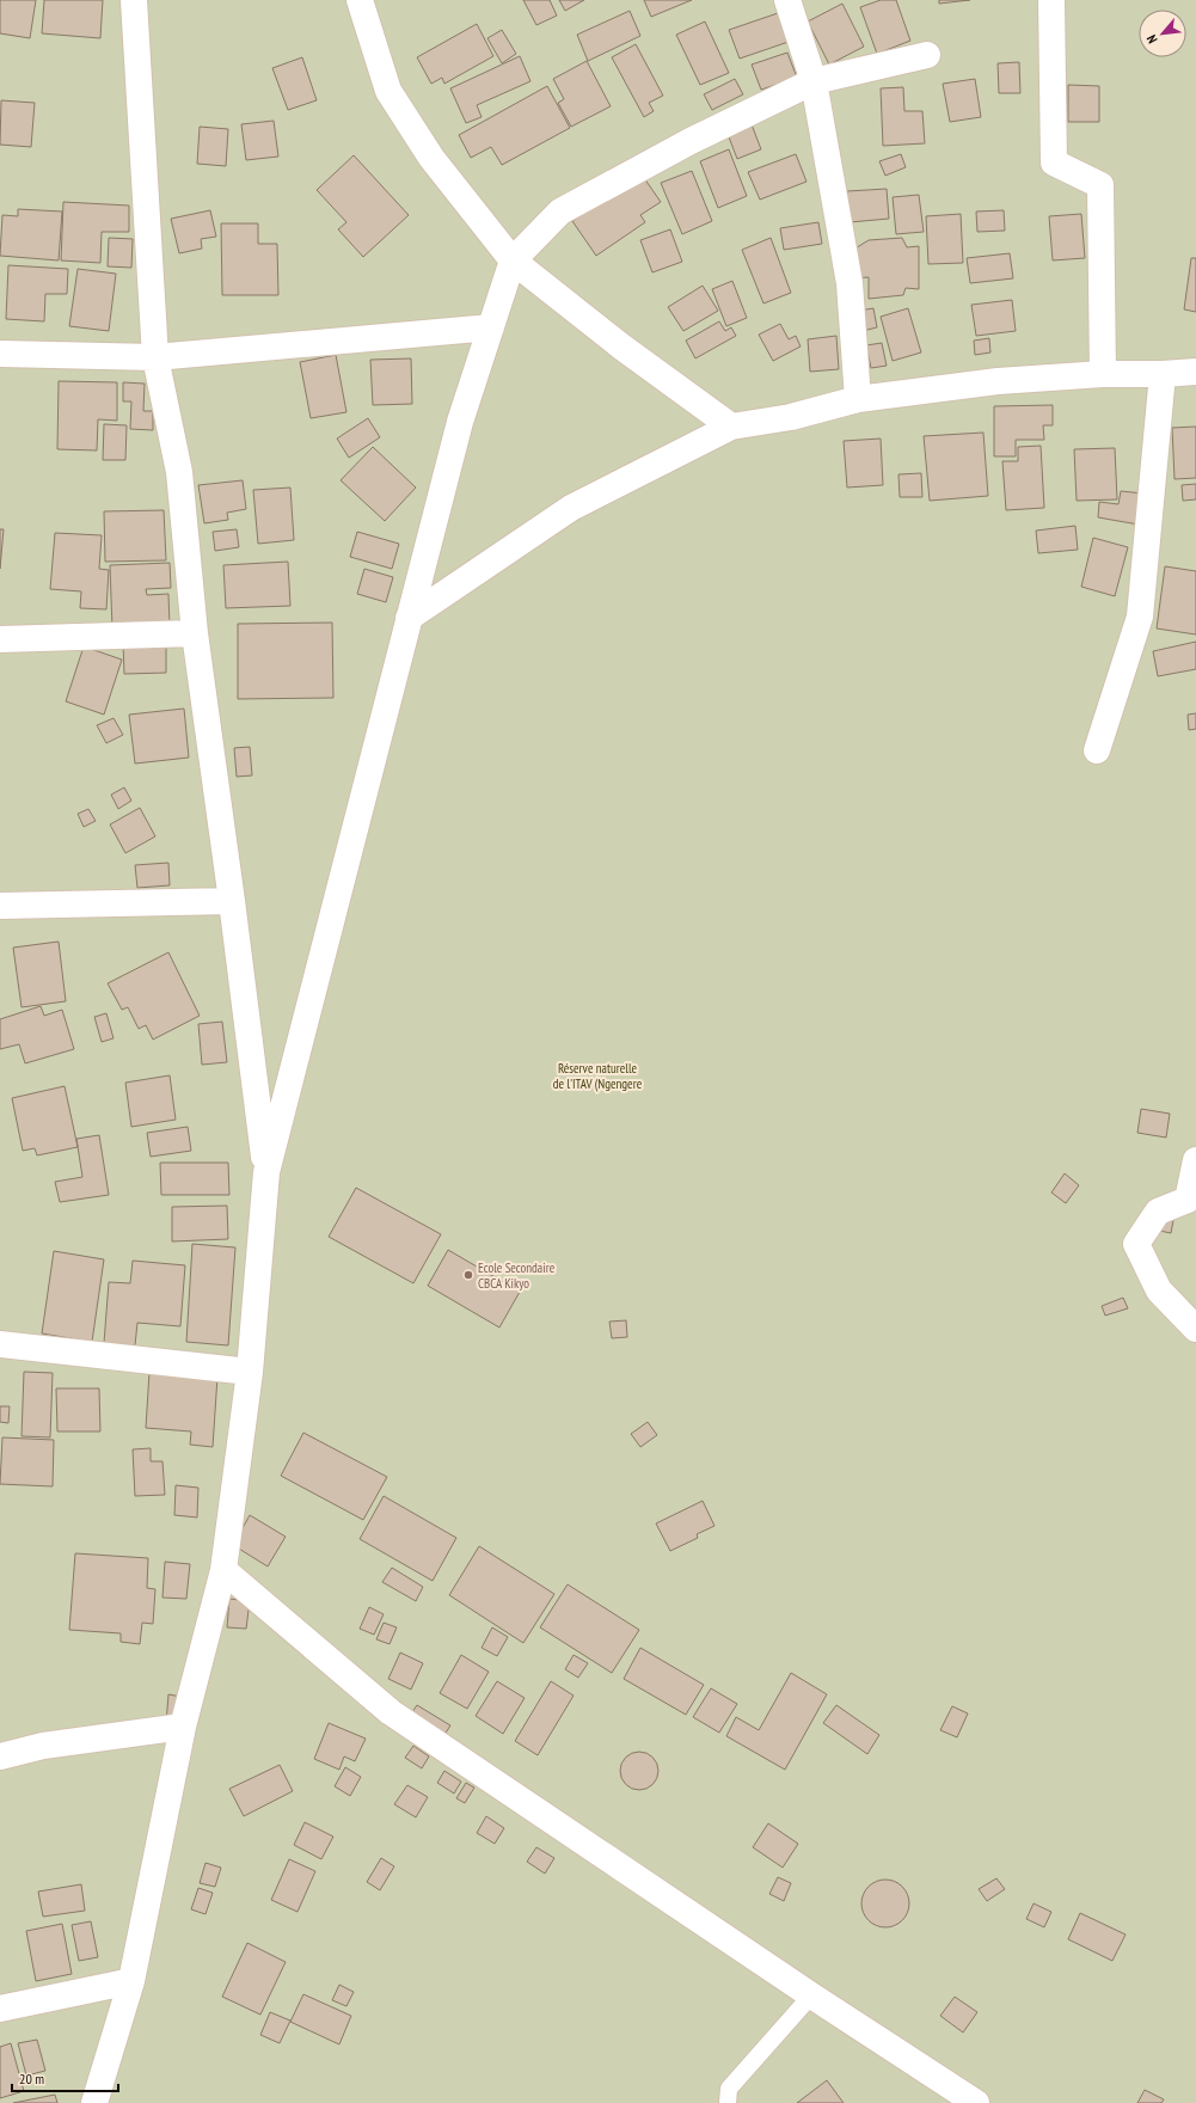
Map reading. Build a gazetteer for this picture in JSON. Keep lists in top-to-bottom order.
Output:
{
  "parks": ["Réserve naturelle de l'ITAV (Ngengere"],
  "places": ["Ecole Secondaire CBCA Kikyo"],
  "scale_bar": "20 m",
  "north": "bottom left"
}
